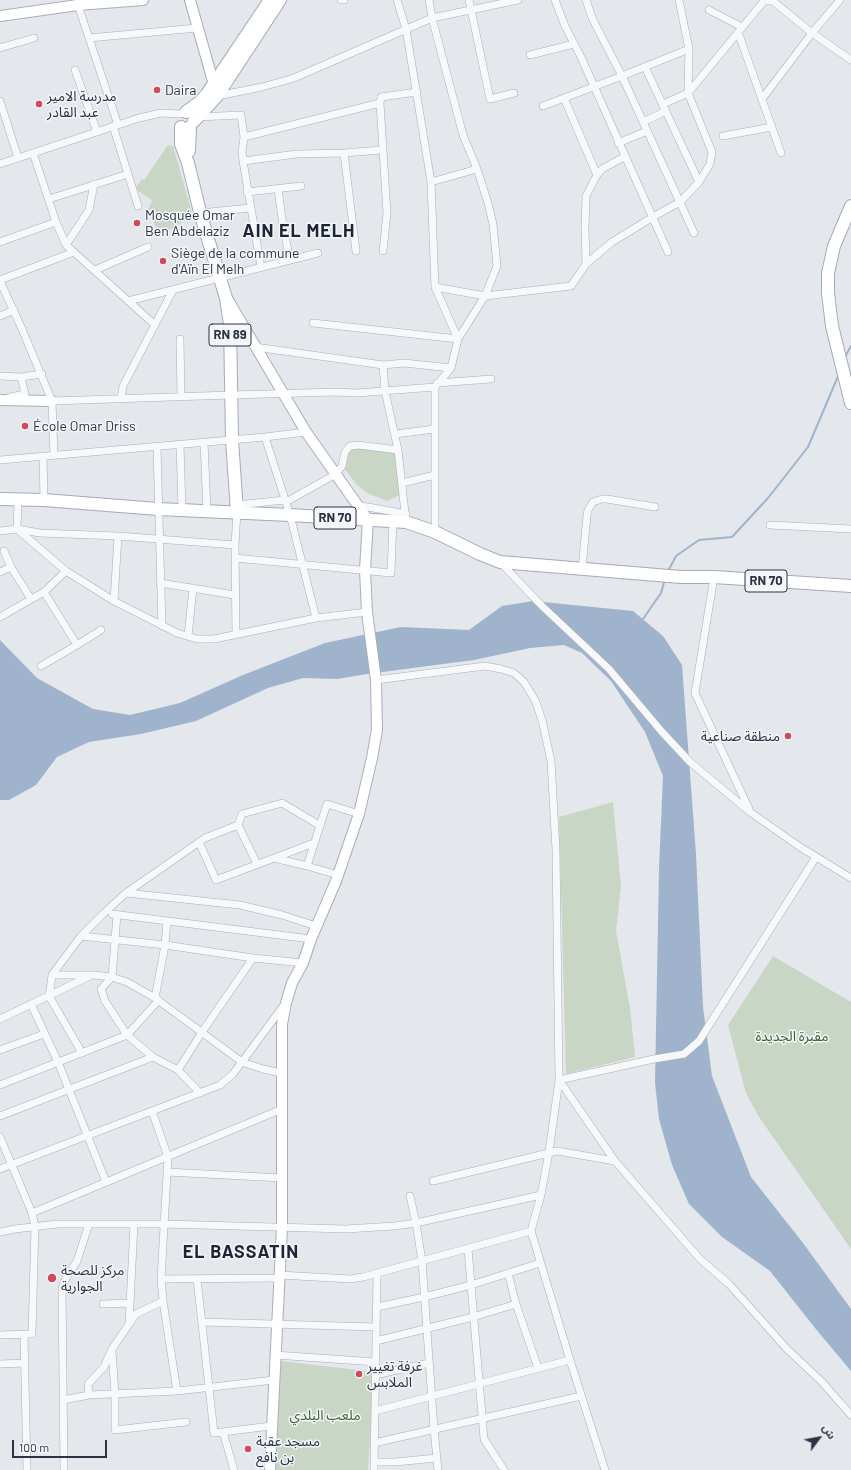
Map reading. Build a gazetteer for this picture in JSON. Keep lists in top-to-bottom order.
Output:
{
  "streets": {
    "main road": ["RN 89", "RN 70"]
  },
  "crossings": [
    ["RN 89", "RN 70"]
  ],
  "districts": ["AIN EL MELH", "EL BASSATIN"],
  "parks": ["مقبرة الجديدة", "ملعب البلدي"],
  "places": [
    "Daira",
    "مدرسة الامير عبد القادر",
    "Mosquée Omar Ben Abdelaziz",
    "Siège de la commune d'Aïn El Melh",
    "École Omar Driss",
    "منطقة صناعية",
    "مركز للصحة الجوارية",
    "غرفة تغيير الملابس",
    "مسجد عقبة بن نافع"
  ],
  "scale_bar": "100 m",
  "north": "top right"
}
